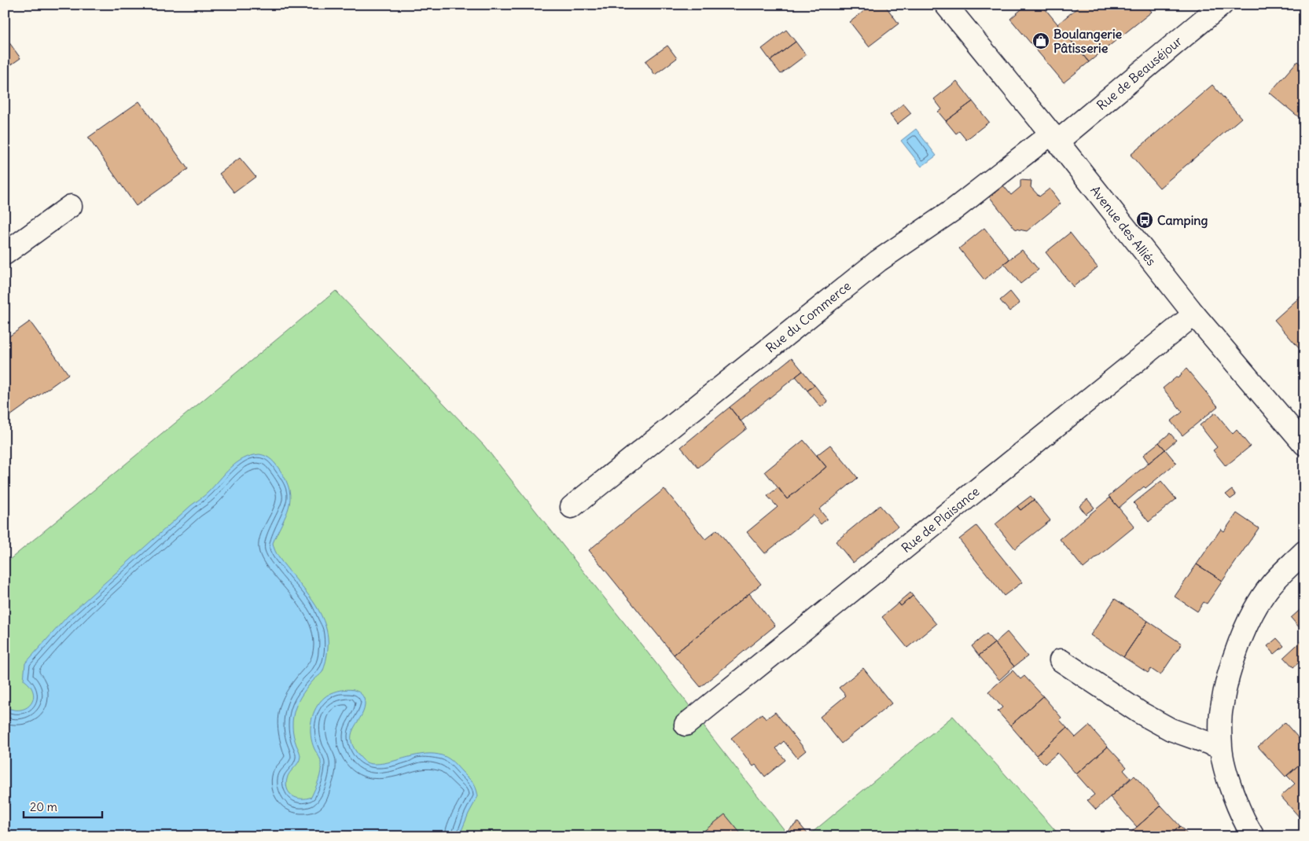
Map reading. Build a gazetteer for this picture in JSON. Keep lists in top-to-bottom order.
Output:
{
  "streets": {
    "street": [
      "Rue de Beauséjour",
      "Avenue des Alliés",
      "Rue du Commerce",
      "Rue de Plaisance"
    ]
  },
  "crossings": [
    ["Rue de Beauséjour", "Avenue des Alliés"],
    ["Rue de Beauséjour", "Rue du Commerce"],
    ["Avenue des Alliés", "Rue du Commerce"],
    ["Avenue des Alliés", "Rue de Plaisance"]
  ],
  "places": {
    "shop": ["Boulangerie Pâtisserie"],
    "bus stop": ["Camping"]
  },
  "scale_bar": "20 m"
}
